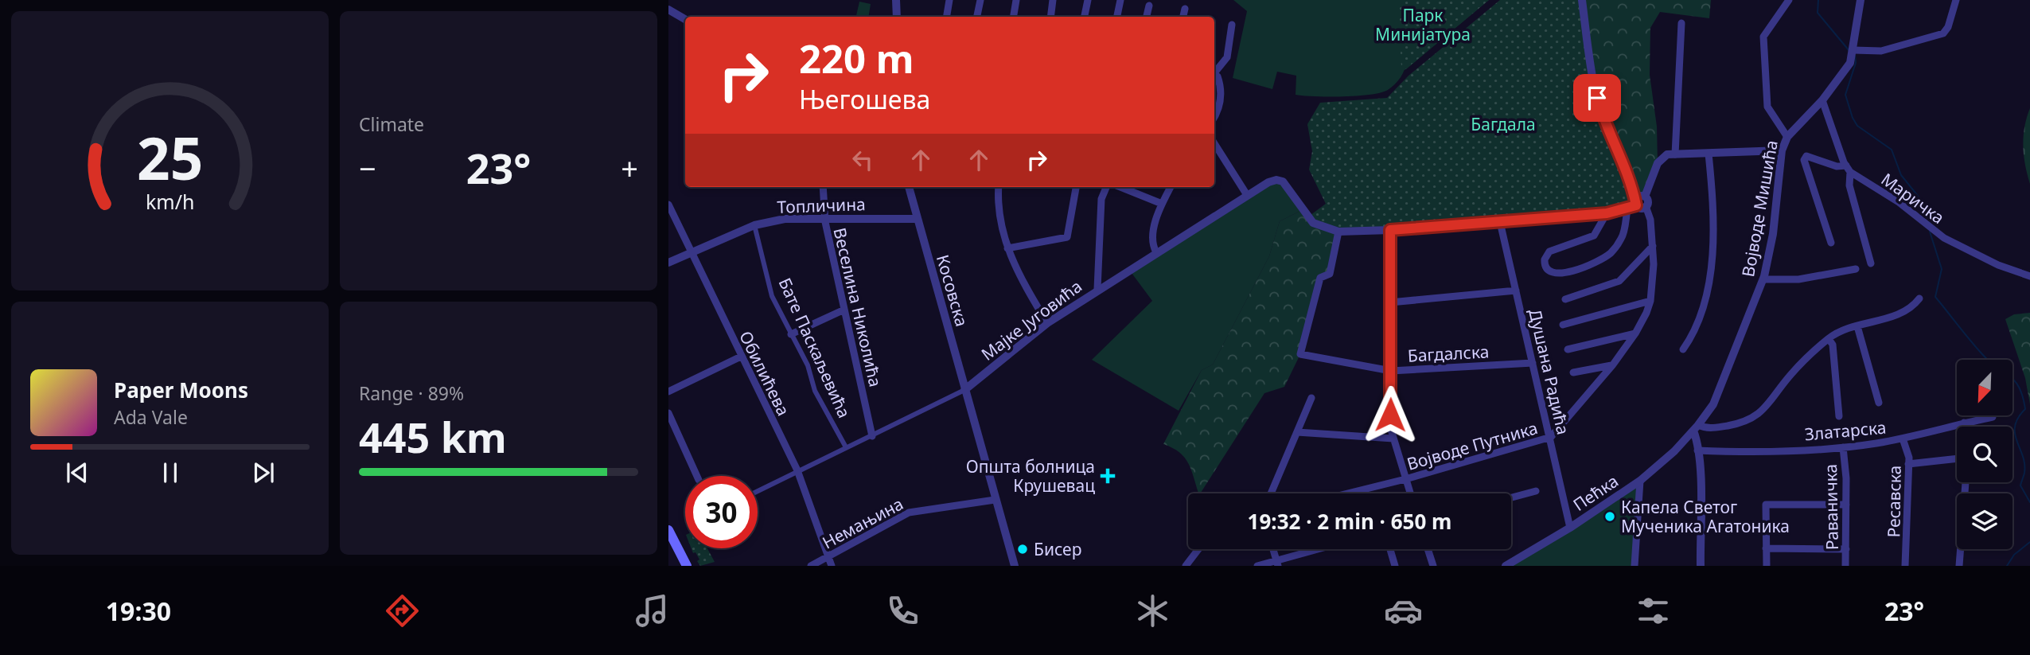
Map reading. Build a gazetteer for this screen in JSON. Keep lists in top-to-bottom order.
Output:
{
  "streets": {
    "street": [
      "Маричка",
      "Топличина",
      "Војводе Мишића",
      "Косовска",
      "Веселина Николића",
      "Мајке Југовића",
      "Бате Паскаљевића",
      "Багдалска",
      "Душана Радића",
      "Обилићева",
      "Златарска",
      "Војводе Путника",
      "Пећка",
      "Ресавска",
      "Раваничка",
      "Немањина"
    ]
  },
  "crossings": [
    ["Топличина", "Косовска"],
    ["Топличина", "Веселина Николића"],
    ["Топличина", "Бате Паскаљевића"],
    ["Топличина", "Обилићева"],
    ["Војводе Мишића", "Пећка"],
    ["Косовска", "Мајке Југовића"],
    ["Косовска", "Немањина"],
    ["Веселина Николића", "Мајке Југовића"],
    ["Мајке Југовића", "Бате Паскаљевића"],
    ["Мајке Југовића", "Багдалска"],
    ["Мајке Југовића", "Обилићева"],
    ["Багдалска", "Душана Радића"],
    ["Душана Радића", "Војводе Путника"],
    ["Душана Радића", "Пећка"],
    ["Обилићева", "Немањина"],
    ["Златарска", "Ресавска"],
    ["Златарска", "Раваничка"]
  ],
  "parks": ["Парк Минијатура", "Багдала"],
  "places": {
    "health": ["Општа болница Крушевац"],
    "other": ["Капела Светог Мученика Агатоника", "Бисер"]
  },
  "north": "bottom left",
  "page": {
    "tile": [
      "Climate",
      ["Range · 89%", "445 km"]
    ],
    "turn": ["220 m", "Његошева"],
    "heat": ["−", "23°", "+"],
    "song": ["Paper Moons", "Ada Vale"],
    "limit": "30",
    "trip": "19:32 · 2 min · 650 m",
    "tabs": ["19:30", "23°"],
    "gauge": ["25", "km/h"]
  }
}
